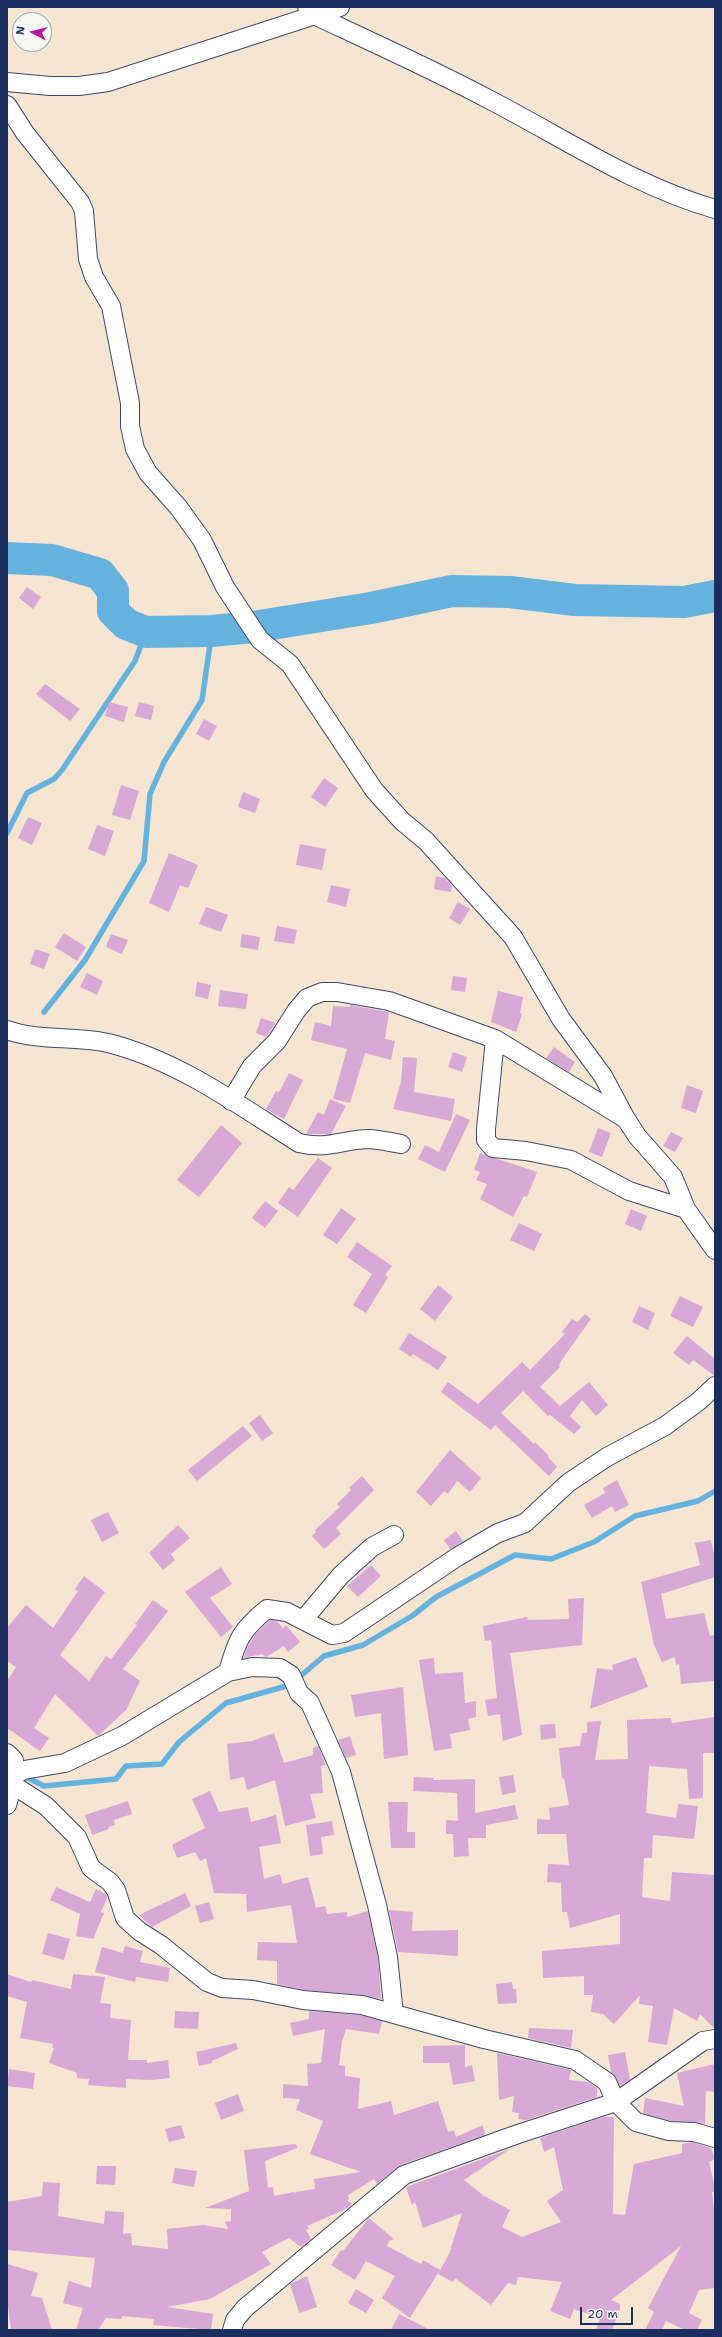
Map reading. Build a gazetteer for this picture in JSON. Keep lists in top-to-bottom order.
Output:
{
  "scale_bar": "20 m",
  "north": "left"
}
